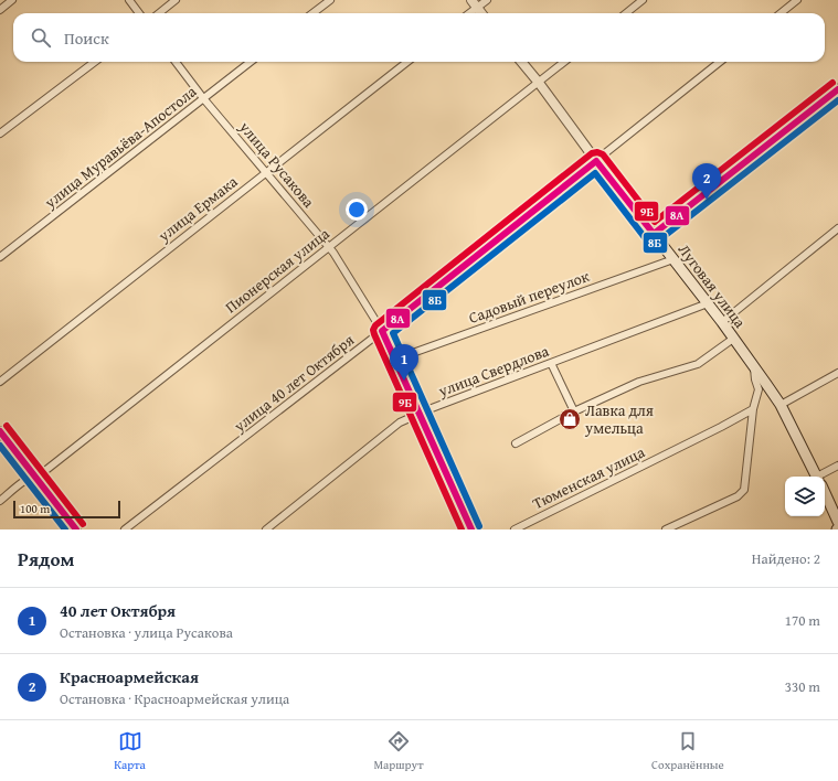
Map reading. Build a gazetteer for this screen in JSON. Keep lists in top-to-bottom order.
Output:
{
  "streets": {
    "main road": ["Луговая улица"],
    "street": [
      "улица Муравьёва-Апостола",
      "улица Русакова",
      "улица Ермака",
      "Пионерская улица",
      "Садовый переулок",
      "улица Свердлова",
      "улица 40 лет Октября",
      "Тюменская улица"
    ]
  },
  "crossings": [
    ["улица Муравьёва-Апостола", "улица Русакова"],
    ["улица Русакова", "улица Ермака"],
    ["улица Русакова", "Пионерская улица"],
    ["улица Русакова", "Садовый переулок"],
    ["улица Русакова", "улица Свердлова"],
    ["улица Русакова", "улица 40 лет Октября"],
    ["Пионерская улица", "Луговая улица"],
    ["Луговая улица", "Садовый переулок"],
    ["Луговая улица", "улица Свердлова"],
    ["Луговая улица", "улица 40 лет Октября"]
  ],
  "places": {
    "shop": ["Лавка для умельца"]
  },
  "lines": ["transit line 9Б", "transit line 8А", "transit line 8Б"],
  "scale_bar": "100 m",
  "page": {
    "search": "Поиск",
    "pins": ["2", "1"],
    "scale": "100 m",
    "heading": ["Рядом", "Найдено: 2"],
    "list": [
      {
        "mark": "1",
        "name": "40 лет Октября",
        "note": "Остановка · улица Русакова",
        "value": "170 m"
      },
      {
        "mark": "2",
        "name": "Красноармейская",
        "note": "Остановка · Красноармейская улица",
        "value": "330 m"
      }
    ],
    "nav": ["Карта", "Маршрут", "Сохранённые"]
  }
}
